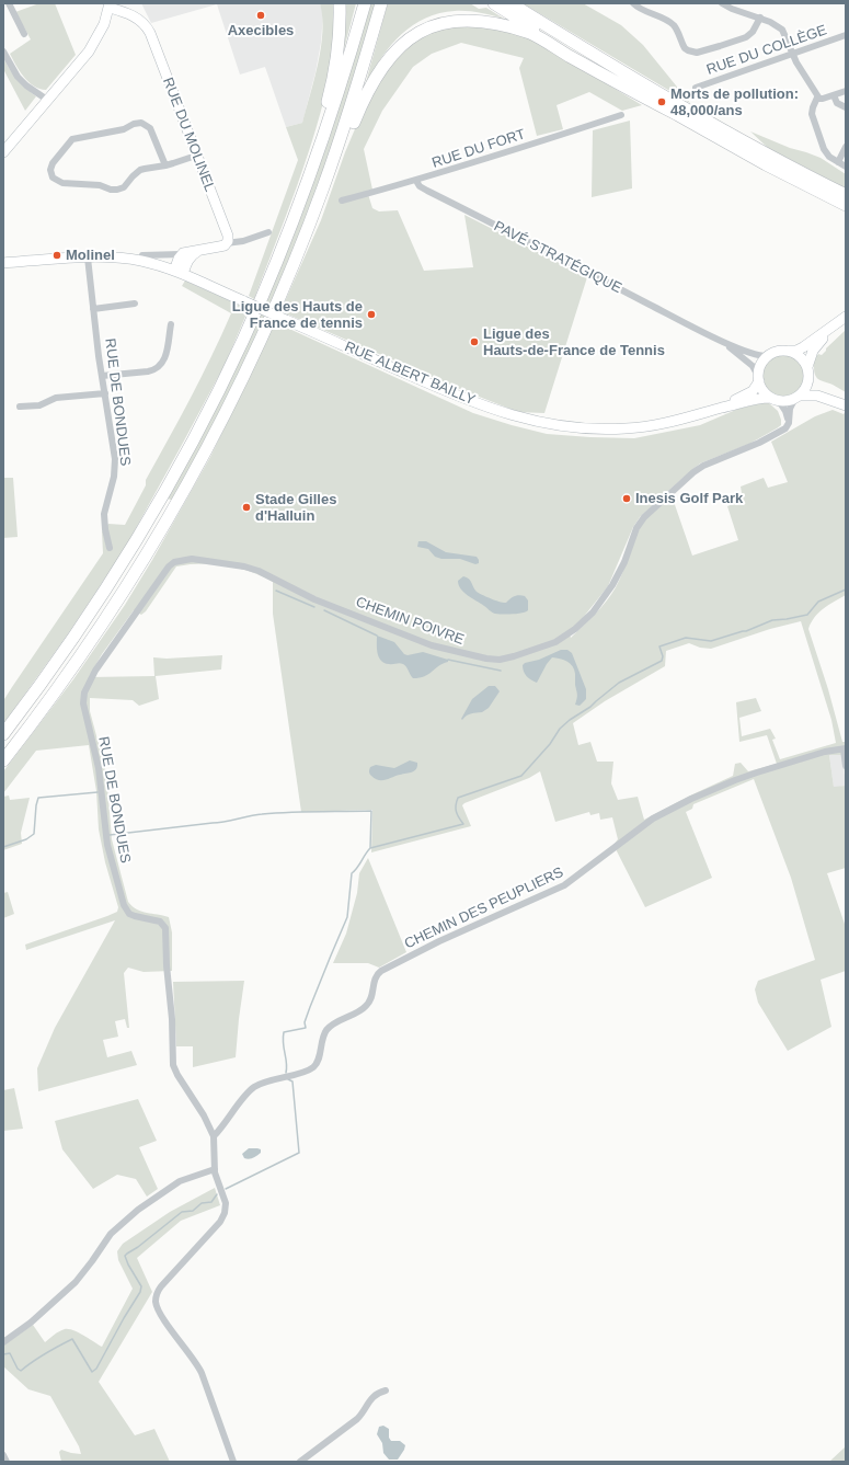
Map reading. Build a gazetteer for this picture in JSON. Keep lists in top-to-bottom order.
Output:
{
  "streets": {
    "main road": ["RUE DU MOLINEL", "RUE ALBERT BAILLY"],
    "street": [
      "RUE DU COLLÈGE",
      "RUE DU FORT",
      "PAVÉ STRATÉGIQUE",
      "RUE DE BONDUES",
      "CHEMIN POIVRE",
      "CHEMIN DES PEUPLIERS"
    ]
  },
  "crossings": [
    ["RUE DU FORT", "PAVÉ STRATÉGIQUE"],
    ["PAVÉ STRATÉGIQUE", "RUE ALBERT BAILLY"],
    ["RUE ALBERT BAILLY", "RUE DE BONDUES"],
    ["RUE DE BONDUES", "CHEMIN POIVRE"],
    ["RUE DE BONDUES", "CHEMIN DES PEUPLIERS"]
  ],
  "places": [
    "Axecibles",
    "Morts de pollution: 48,000/ans",
    "Molinel",
    "Ligue des Hauts de France de tennis",
    "Ligue des Hauts-de-France de Tennis",
    "Inesis Golf Park",
    "Stade Gilles d'Halluin"
  ]
}
